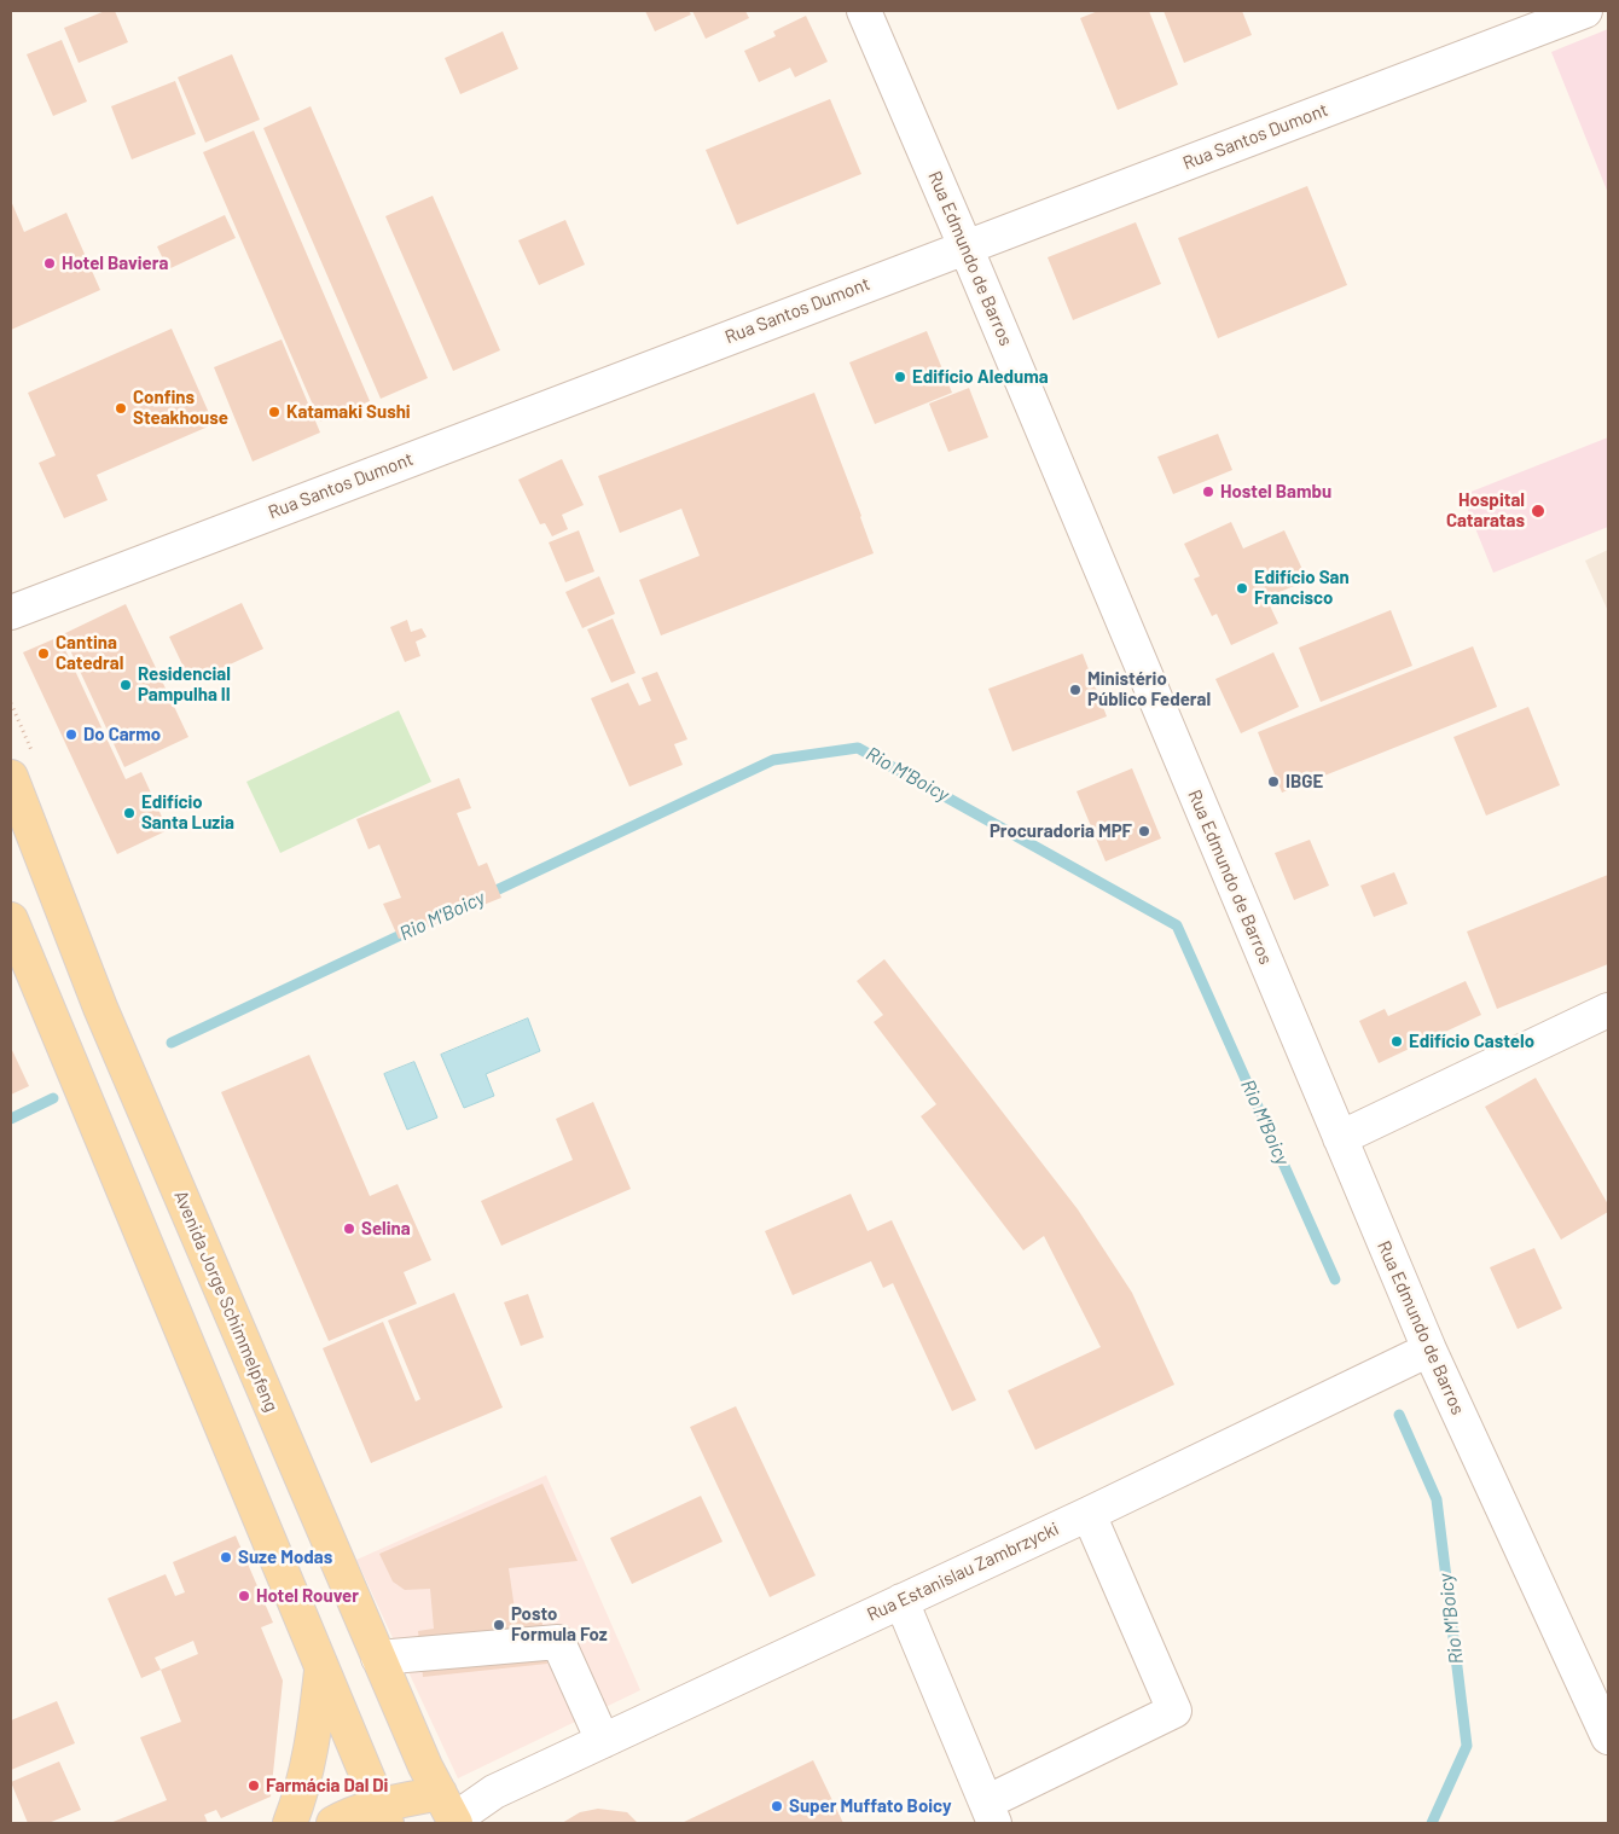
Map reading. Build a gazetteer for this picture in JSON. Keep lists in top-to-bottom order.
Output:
{
  "streets": {
    "main road": ["Avenida Jorge Schimmelpfeng"],
    "street": ["Rua Santos Dumont", "Rua Edmundo de Barros", "Rua Estanislau Zambrzycki"]
  },
  "crossings": [
    ["Rua Santos Dumont", "Rua Edmundo de Barros"],
    ["Rua Edmundo de Barros", "Rua Estanislau Zambrzycki"],
    ["Avenida Jorge Schimmelpfeng", "Rua Estanislau Zambrzycki"]
  ],
  "water": ["Rio M'Boicy"],
  "places": [
    "Hotel Baviera",
    "Edifício Aleduma",
    "Confins Steakhouse",
    "Katamaki Sushi",
    "Hostel Bambu",
    "Hospital Cataratas",
    "Edifício San Francisco",
    "Cantina Catedral",
    "Residencial Pampulha II",
    "Ministério Público Federal",
    "Do Carmo",
    "IBGE",
    "Edifício Santa Luzia",
    "Procuradoria MPF",
    "Edifício Castelo",
    "Selina",
    "Suze Modas",
    "Hotel Rouver",
    "Posto Formula Foz",
    "Farmácia Dal Di",
    "Super Muffato Boicy"
  ]
}
